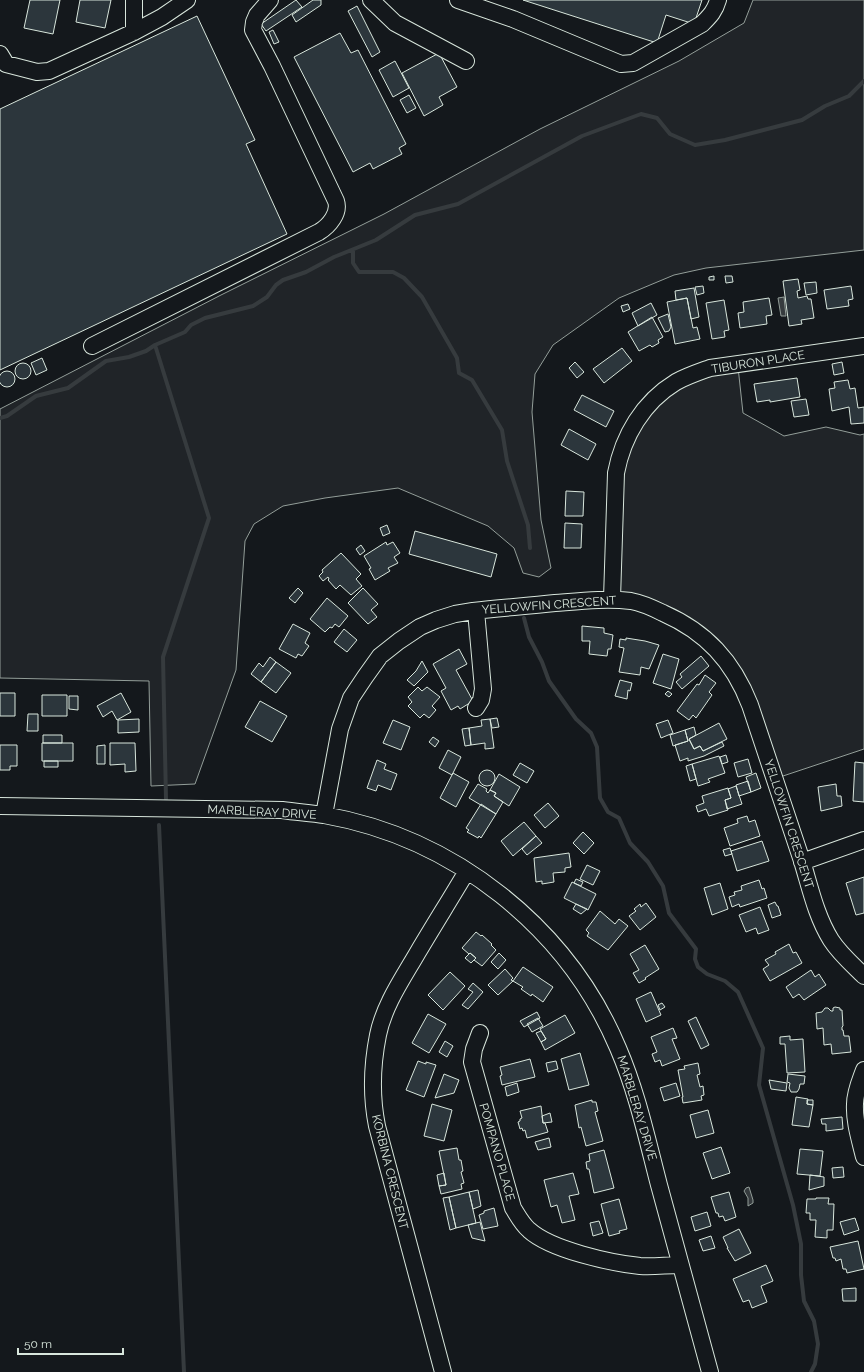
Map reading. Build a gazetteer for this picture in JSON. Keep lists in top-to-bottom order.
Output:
{
  "streets": {
    "street": [
      "TIBURON PLACE",
      "YELLOWFIN CRESCENT",
      "MARBLERAY DRIVE",
      "POMPANO PLACE",
      "KORBINA CRESCENT"
    ]
  },
  "crossings": [
    ["TIBURON PLACE", "YELLOWFIN CRESCENT"],
    ["YELLOWFIN CRESCENT", "MARBLERAY DRIVE"],
    ["MARBLERAY DRIVE", "POMPANO PLACE"],
    ["MARBLERAY DRIVE", "KORBINA CRESCENT"]
  ],
  "scale_bar": "50 m"
}
